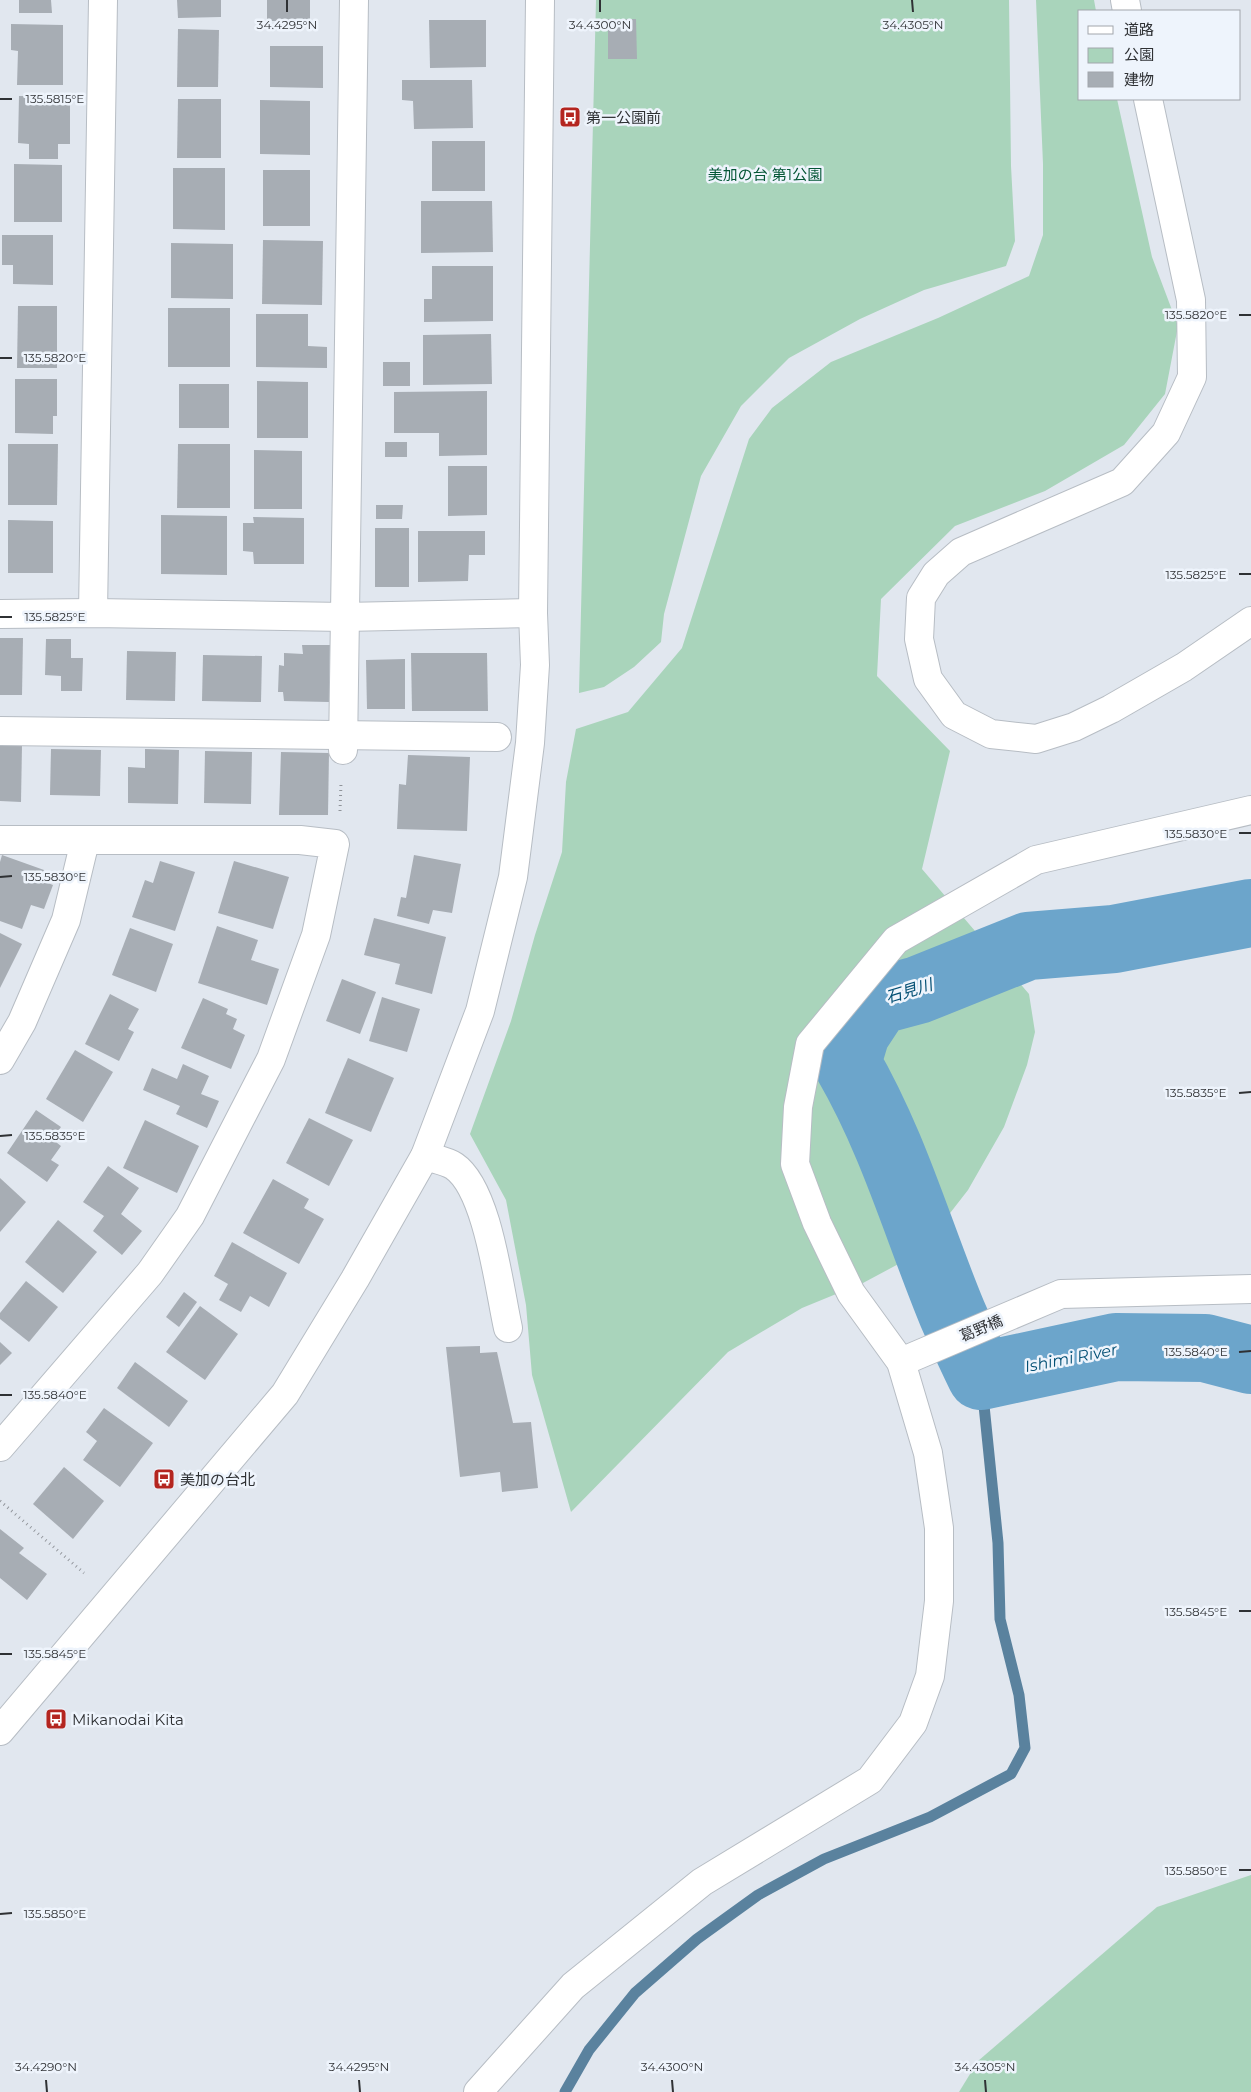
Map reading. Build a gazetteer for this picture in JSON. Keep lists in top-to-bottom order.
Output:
{
  "streets": {
    "street": ["葛野橋"]
  },
  "water": ["石見川", "Ishimi River"],
  "parks": ["美加の台 第1公園"],
  "places": {
    "bus stop": ["第一公園前", "美加の台北", "Mikanodai Kita"]
  },
  "legend": ["道路", "公園", "建物"],
  "coordinates": [
    "34.4295°N",
    "34.4300°N",
    "34.4305°N",
    "135.5815°E",
    "135.5820°E",
    "135.5825°E",
    "135.5830°E",
    "135.5835°E",
    "135.5840°E",
    "135.5845°E",
    "135.5850°E",
    "34.4290°N"
  ]
}
